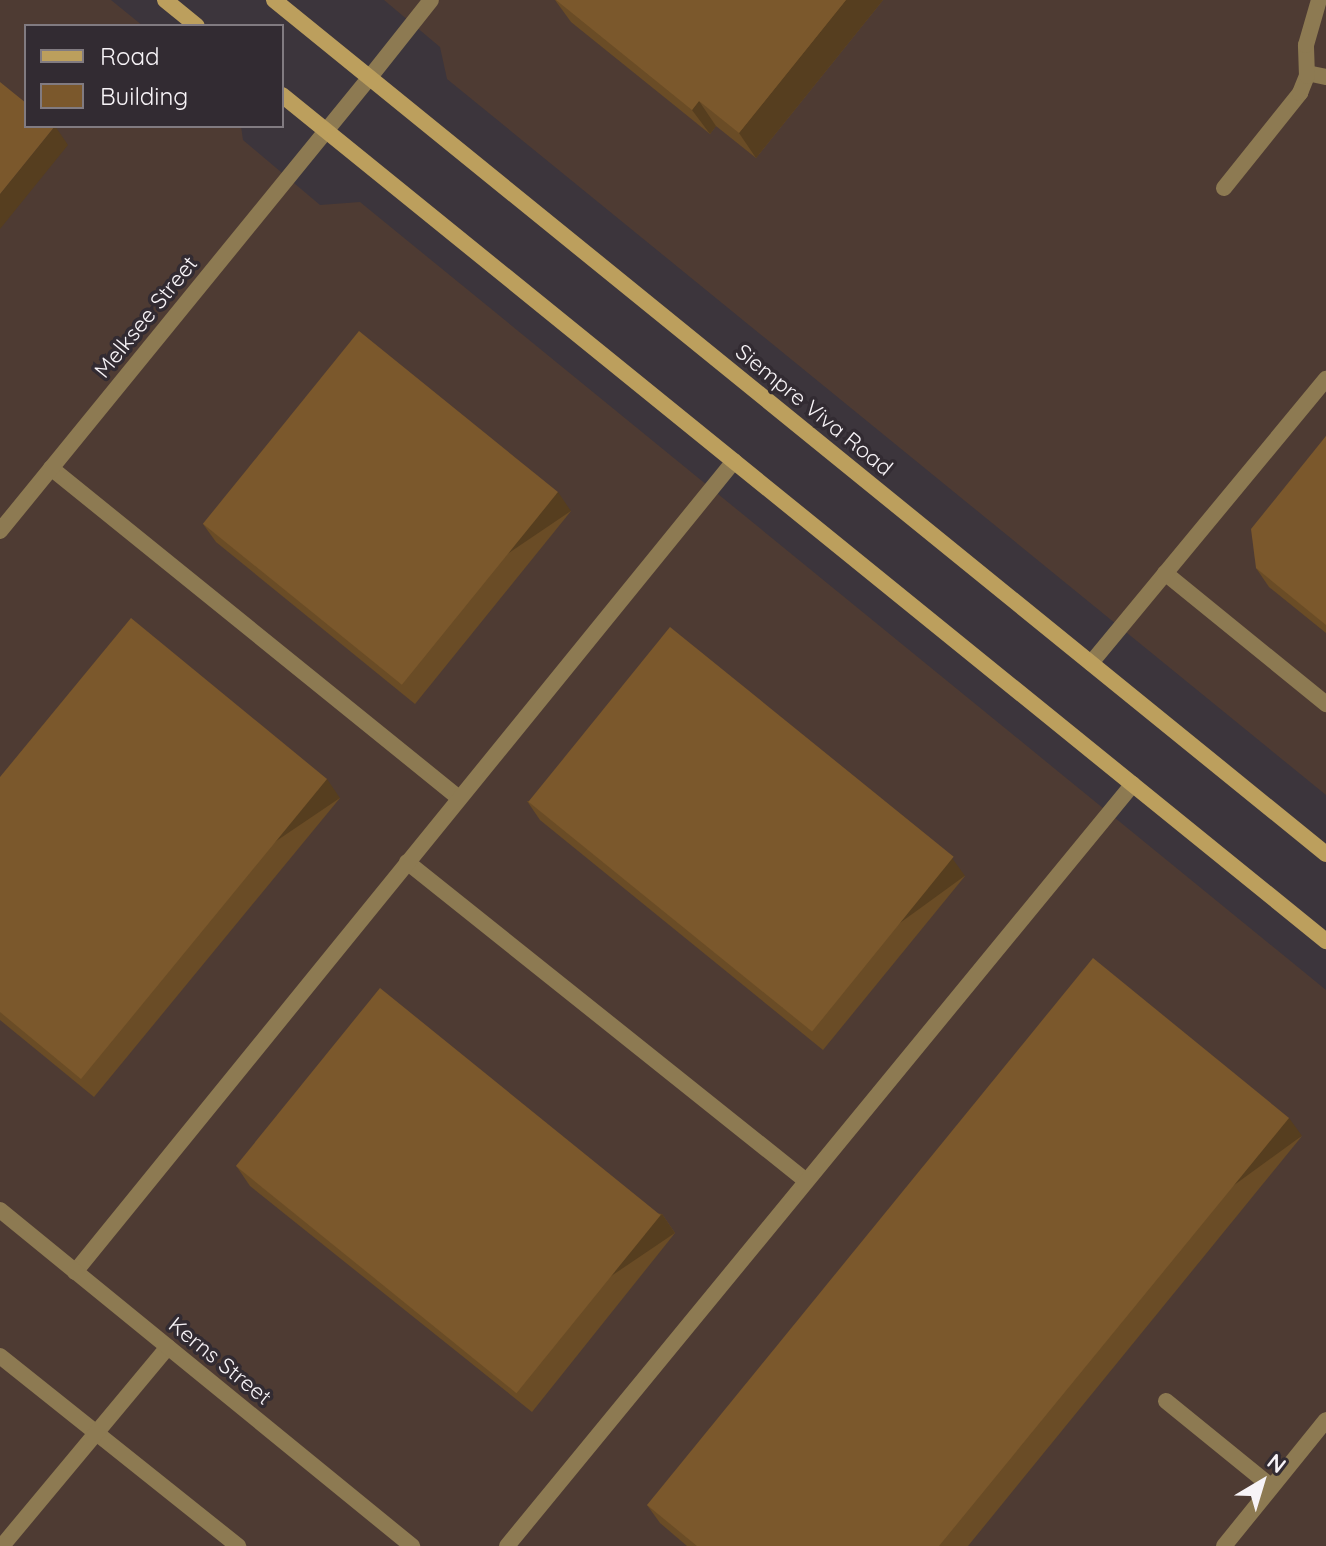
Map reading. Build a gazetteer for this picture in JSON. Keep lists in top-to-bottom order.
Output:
{
  "streets": {
    "main road": ["Siempre Viva Road"],
    "street": ["Melksee Street", "Kerns Street"]
  },
  "crossings": [
    ["Melksee Street", "Siempre Viva Road"]
  ],
  "legend": ["Road", "Building"],
  "north": "top right"
}
